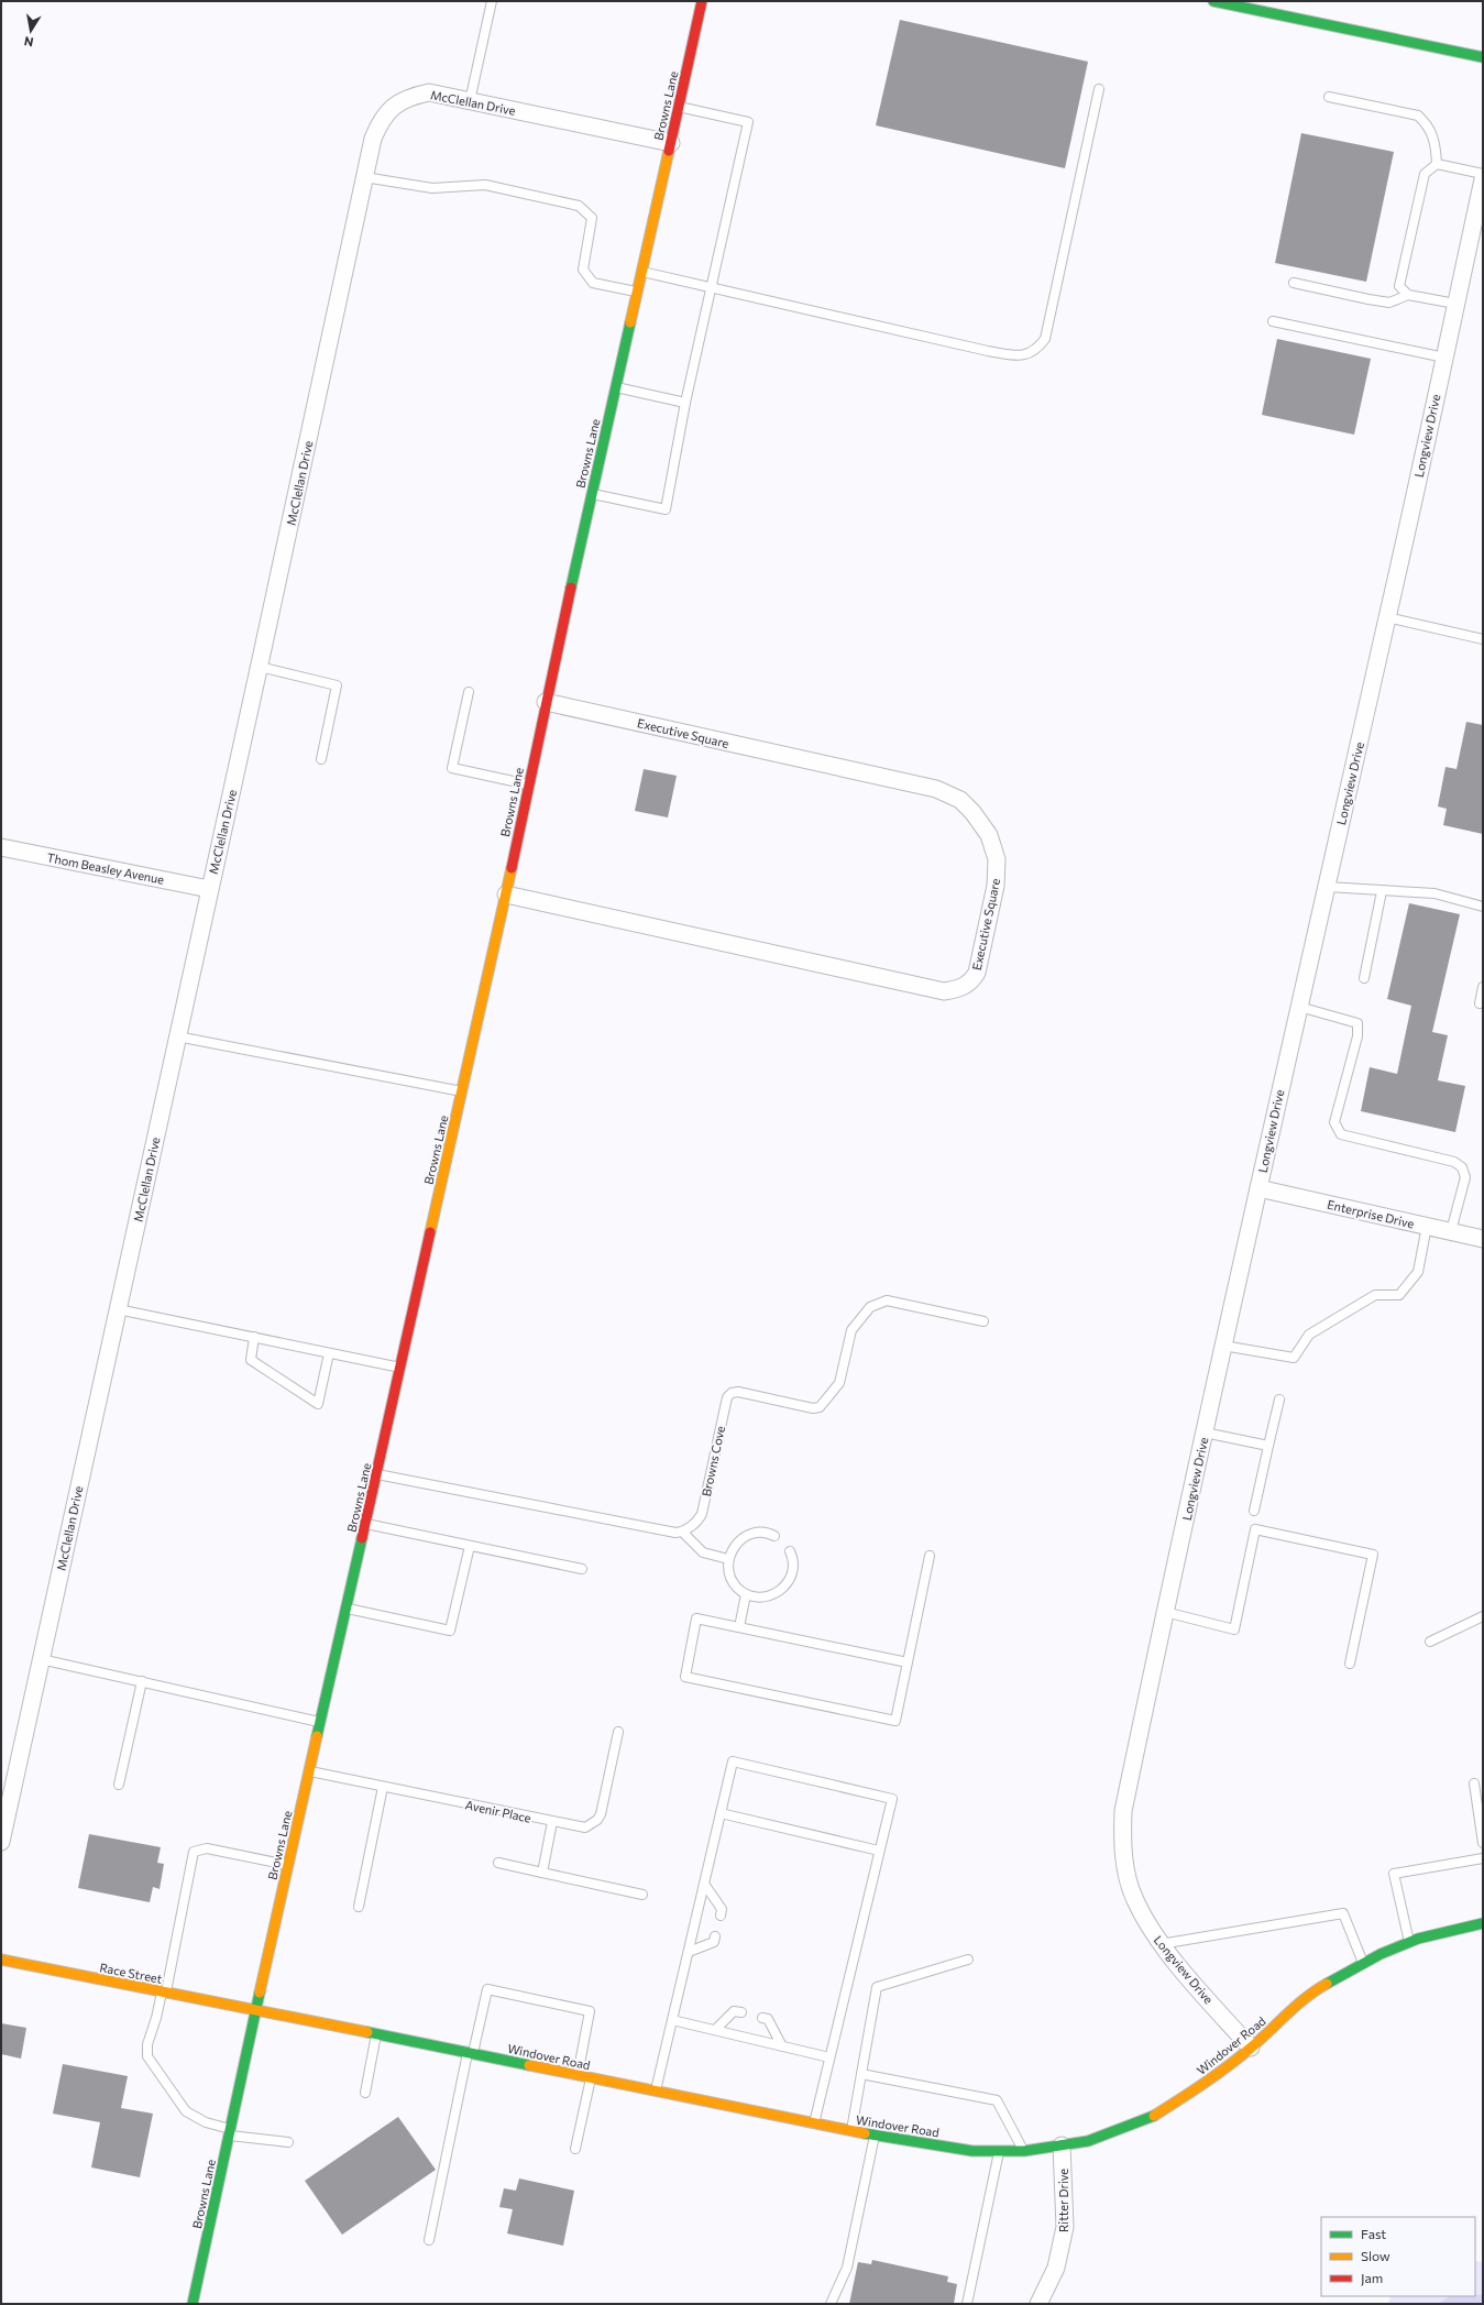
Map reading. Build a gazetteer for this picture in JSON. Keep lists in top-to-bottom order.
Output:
{
  "streets": {
    "street": [
      "McClellan Drive",
      "Browns Lane",
      "Longview Drive",
      "Executive Square",
      "Thom Beasley Avenue",
      "Enterprise Drive",
      "Race Street",
      "Windover Road",
      "Ritter Drive"
    ],
    "lane": ["Browns Cove", "Avenir Place"]
  },
  "crossings": [
    ["McClellan Drive", "Browns Lane"],
    ["McClellan Drive", "Thom Beasley Avenue"],
    ["Browns Lane", "Executive Square"],
    ["Browns Lane", "Avenir Place"],
    ["Browns Lane", "Race Street"],
    ["Browns Lane", "Windover Road"],
    ["Longview Drive", "Enterprise Drive"],
    ["Longview Drive", "Windover Road"],
    ["Race Street", "Windover Road"],
    ["Windover Road", "Ritter Drive"]
  ],
  "legend": ["Fast", "Slow", "Jam"],
  "north": "bottom"
}
